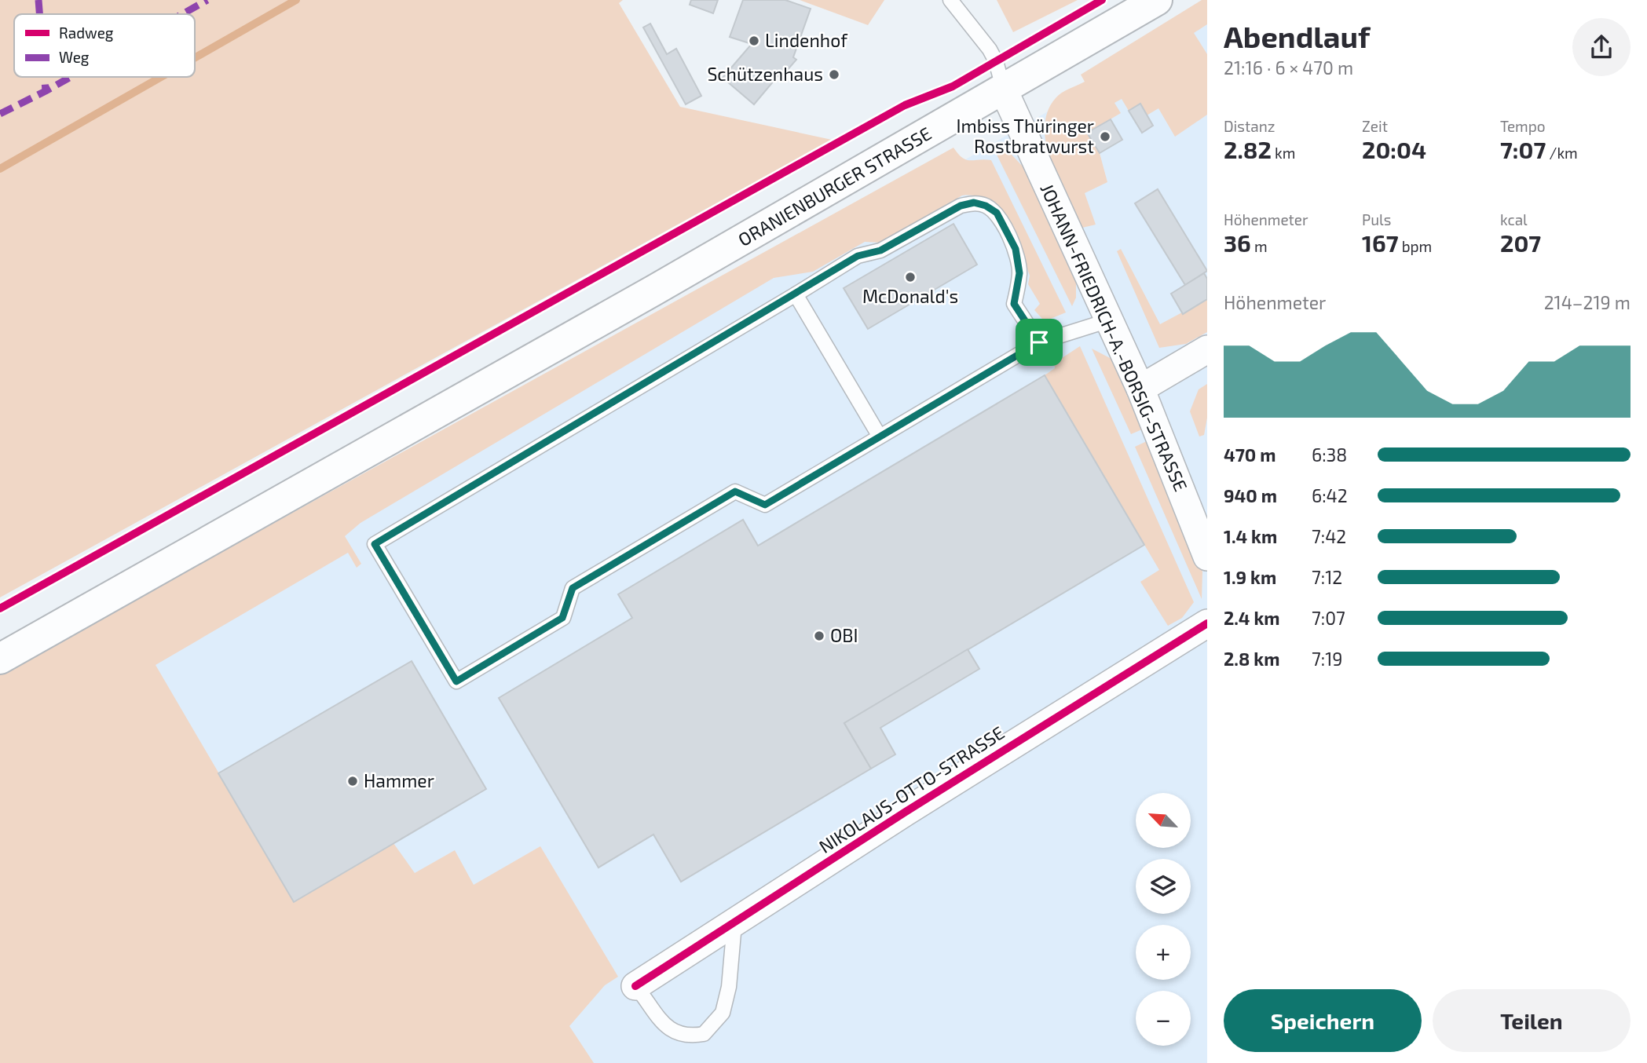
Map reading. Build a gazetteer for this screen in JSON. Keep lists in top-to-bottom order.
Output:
{
  "streets": {
    "main road": ["ORANIENBURGER STRASSE"],
    "street": ["JOHANN-FRIEDRICH-A.-BORSIG-STRASSE", "NIKOLAUS-OTTO-STRASSE"]
  },
  "crossings": [
    ["ORANIENBURGER STRASSE", "JOHANN-FRIEDRICH-A.-BORSIG-STRASSE"]
  ],
  "places": [
    "Lindenhof",
    "Schützenhaus",
    "Imbiss Thüringer Rostbratwurst",
    "McDonald's",
    "OBI",
    "Hammer"
  ],
  "legend": ["Radweg", "Weg"],
  "north": "top left",
  "page": {
    "heading": ["Abendlauf", "21:16 · 6 × 470 m"],
    "stats": [
      ["Distanz", "2.82 km"],
      ["Zeit", "20:04"],
      ["Tempo", "7:07 /km"],
      ["Höhenmeter", "36 m"],
      ["Puls", "167 bpm"],
      ["kcal", "207"]
    ],
    "chart": ["Höhenmeter", "214–219 m"],
    "list": [
      {
        "name": "470 m",
        "note": "6:38"
      },
      {
        "name": "940 m",
        "note": "6:42"
      },
      {
        "name": "1.4 km",
        "note": "7:42"
      },
      {
        "name": "1.9 km",
        "note": "7:12"
      },
      {
        "name": "2.4 km",
        "note": "7:07"
      },
      {
        "name": "2.8 km",
        "note": "7:19"
      }
    ],
    "map_buttons": ["+", "−"],
    "buttons": ["Speichern", "Teilen"]
  }
}
